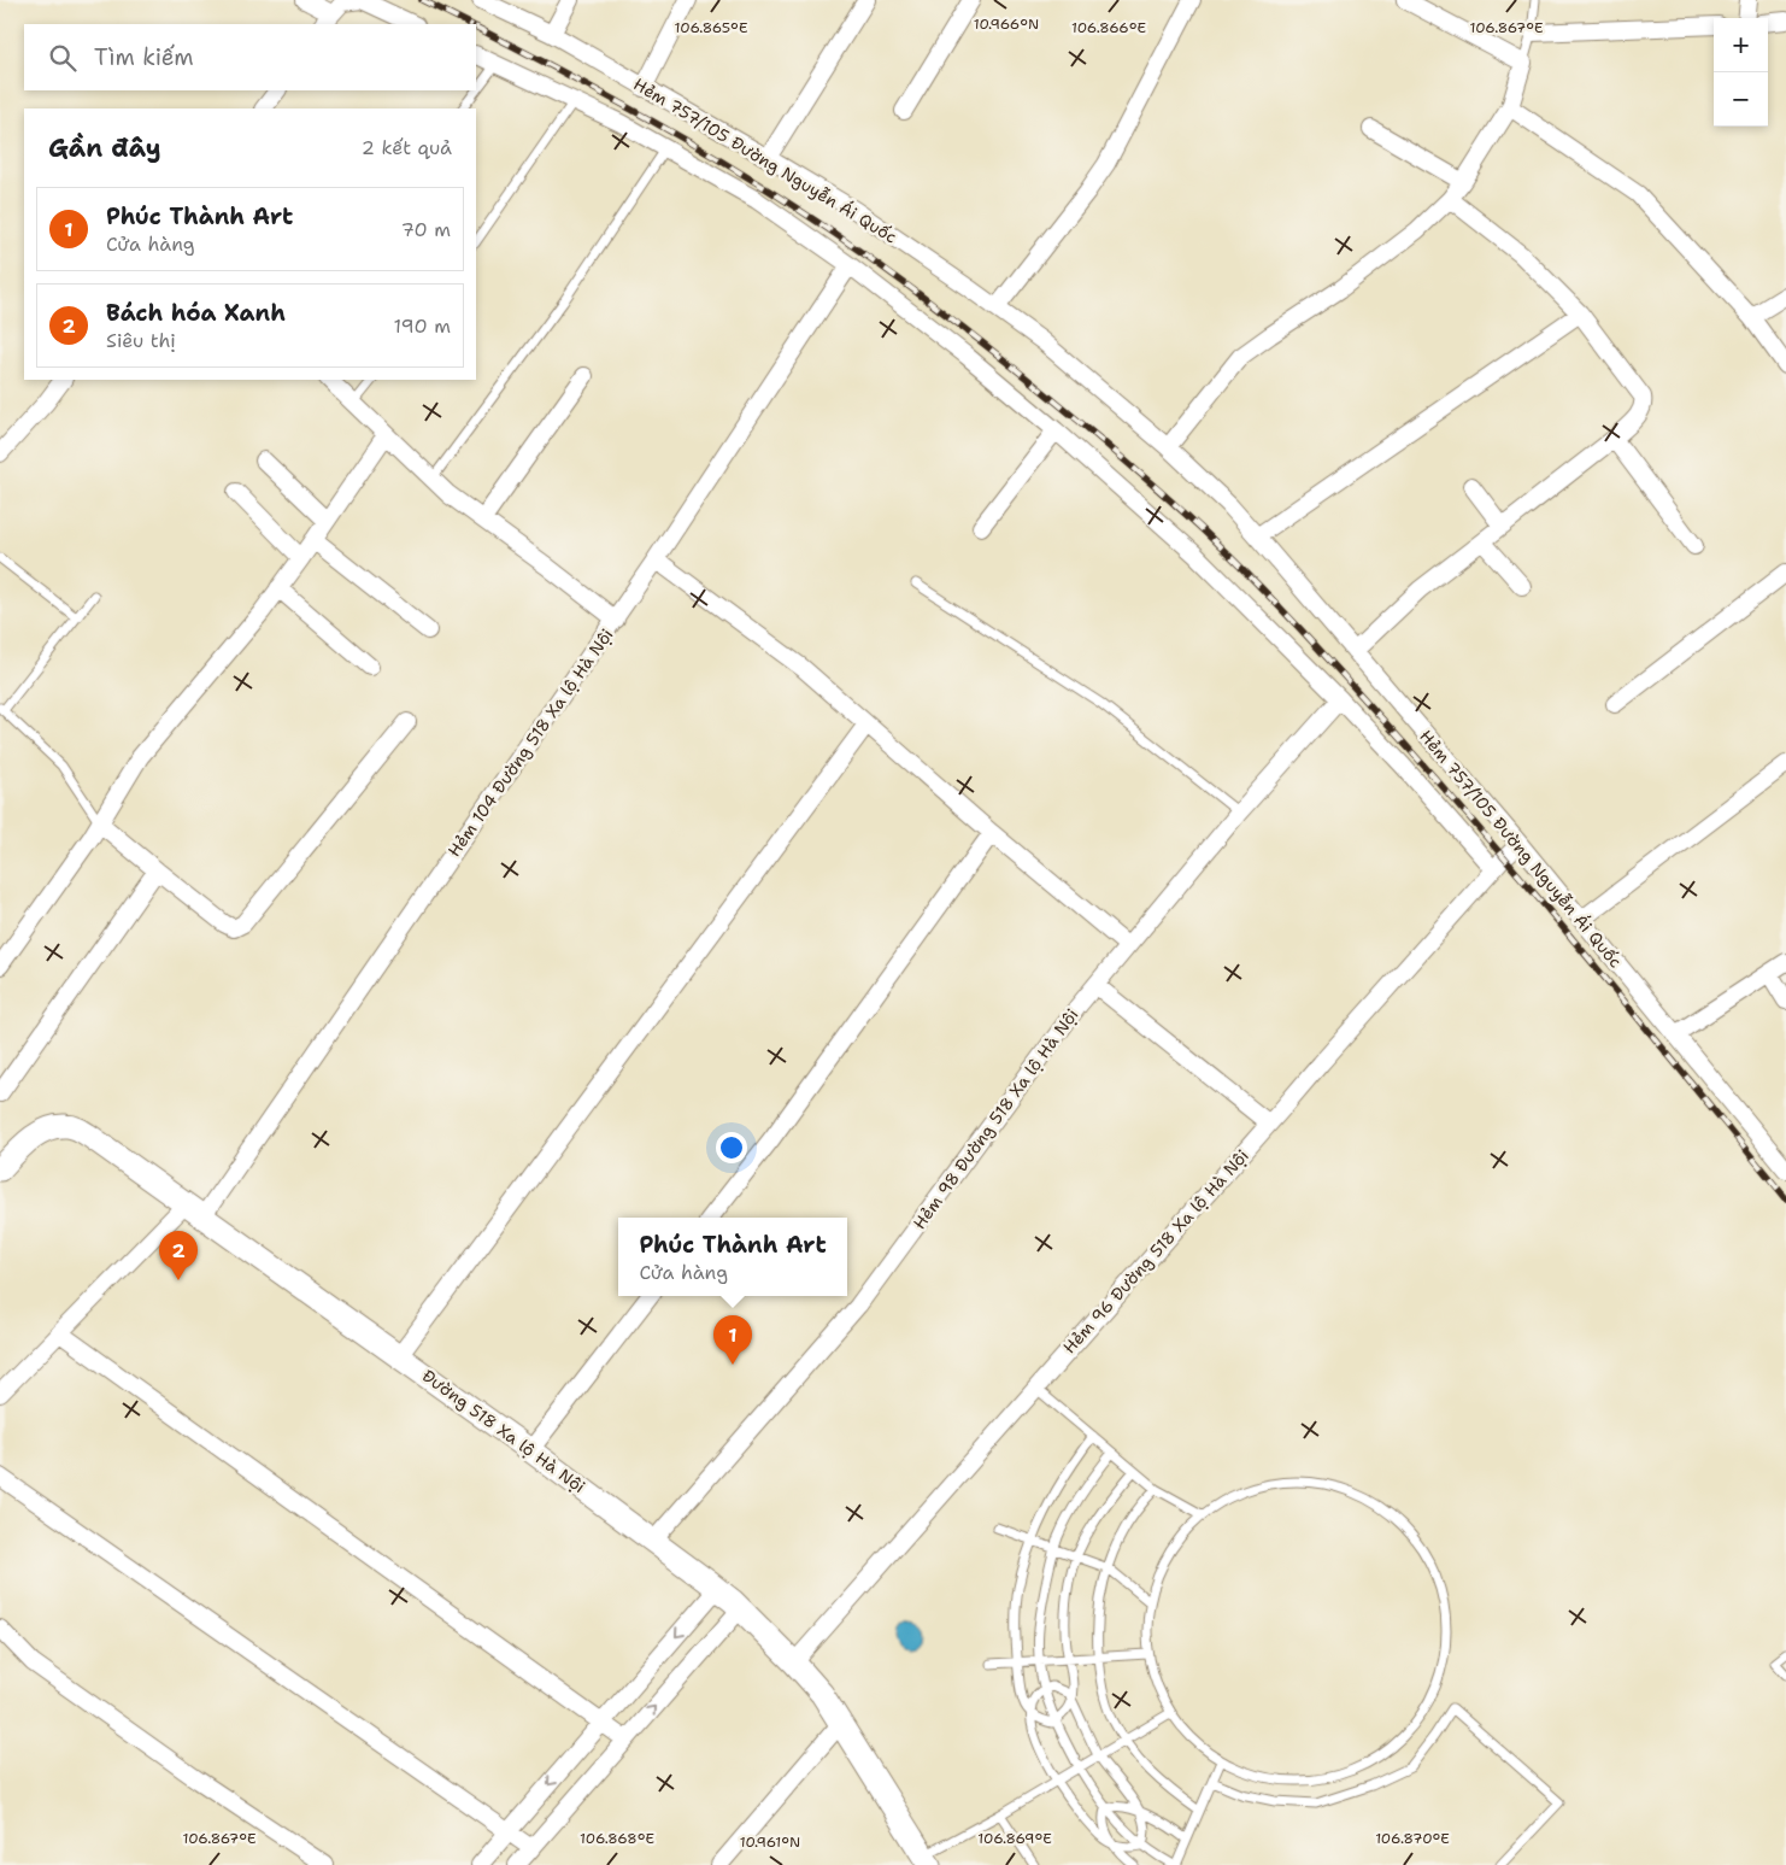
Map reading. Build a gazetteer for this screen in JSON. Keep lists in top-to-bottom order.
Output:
{
  "streets": {
    "street": [
      "Hẻm 757/105 Đường Nguyễn Ái Quốc",
      "Hẻm 104 Đường 518 Xa lộ Hà Nội",
      "Hẻm 98 Đường 518 Xa lộ Hà Nội",
      "Hẻm 96 Đường 518 Xa lộ Hà Nội",
      "Đường 518 Xa lộ Hà Nội"
    ]
  },
  "crossings": [
    ["Hẻm 757/105 Đường Nguyễn Ái Quốc", "Hẻm 96 Đường 518 Xa lộ Hà Nội"],
    ["Hẻm 104 Đường 518 Xa lộ Hà Nội", "Đường 518 Xa lộ Hà Nội"],
    ["Hẻm 98 Đường 518 Xa lộ Hà Nội", "Đường 518 Xa lộ Hà Nội"],
    ["Hẻm 96 Đường 518 Xa lộ Hà Nội", "Đường 518 Xa lộ Hà Nội"]
  ],
  "page": {
    "map_buttons": ["+", "−"],
    "search": "Tìm kiếm",
    "heading": ["Gần đây", "2 kết quả"],
    "list": [
      {
        "mark": "1",
        "name": "Phúc Thành Art",
        "note": "Cửa hàng",
        "value": "70 m"
      },
      {
        "mark": "2",
        "name": "Bách hóa Xanh",
        "note": "Siêu thị",
        "value": "190 m"
      }
    ],
    "popup": ["Phúc Thành Art", "Cửa hàng"],
    "pins": ["2", "1"]
  },
  "coordinates": [
    "10.966°N",
    "106.865°E",
    "106.866°E",
    "106.867°E",
    "106.868°E",
    "106.869°E",
    "106.870°E",
    "10.961°N"
  ]
}
